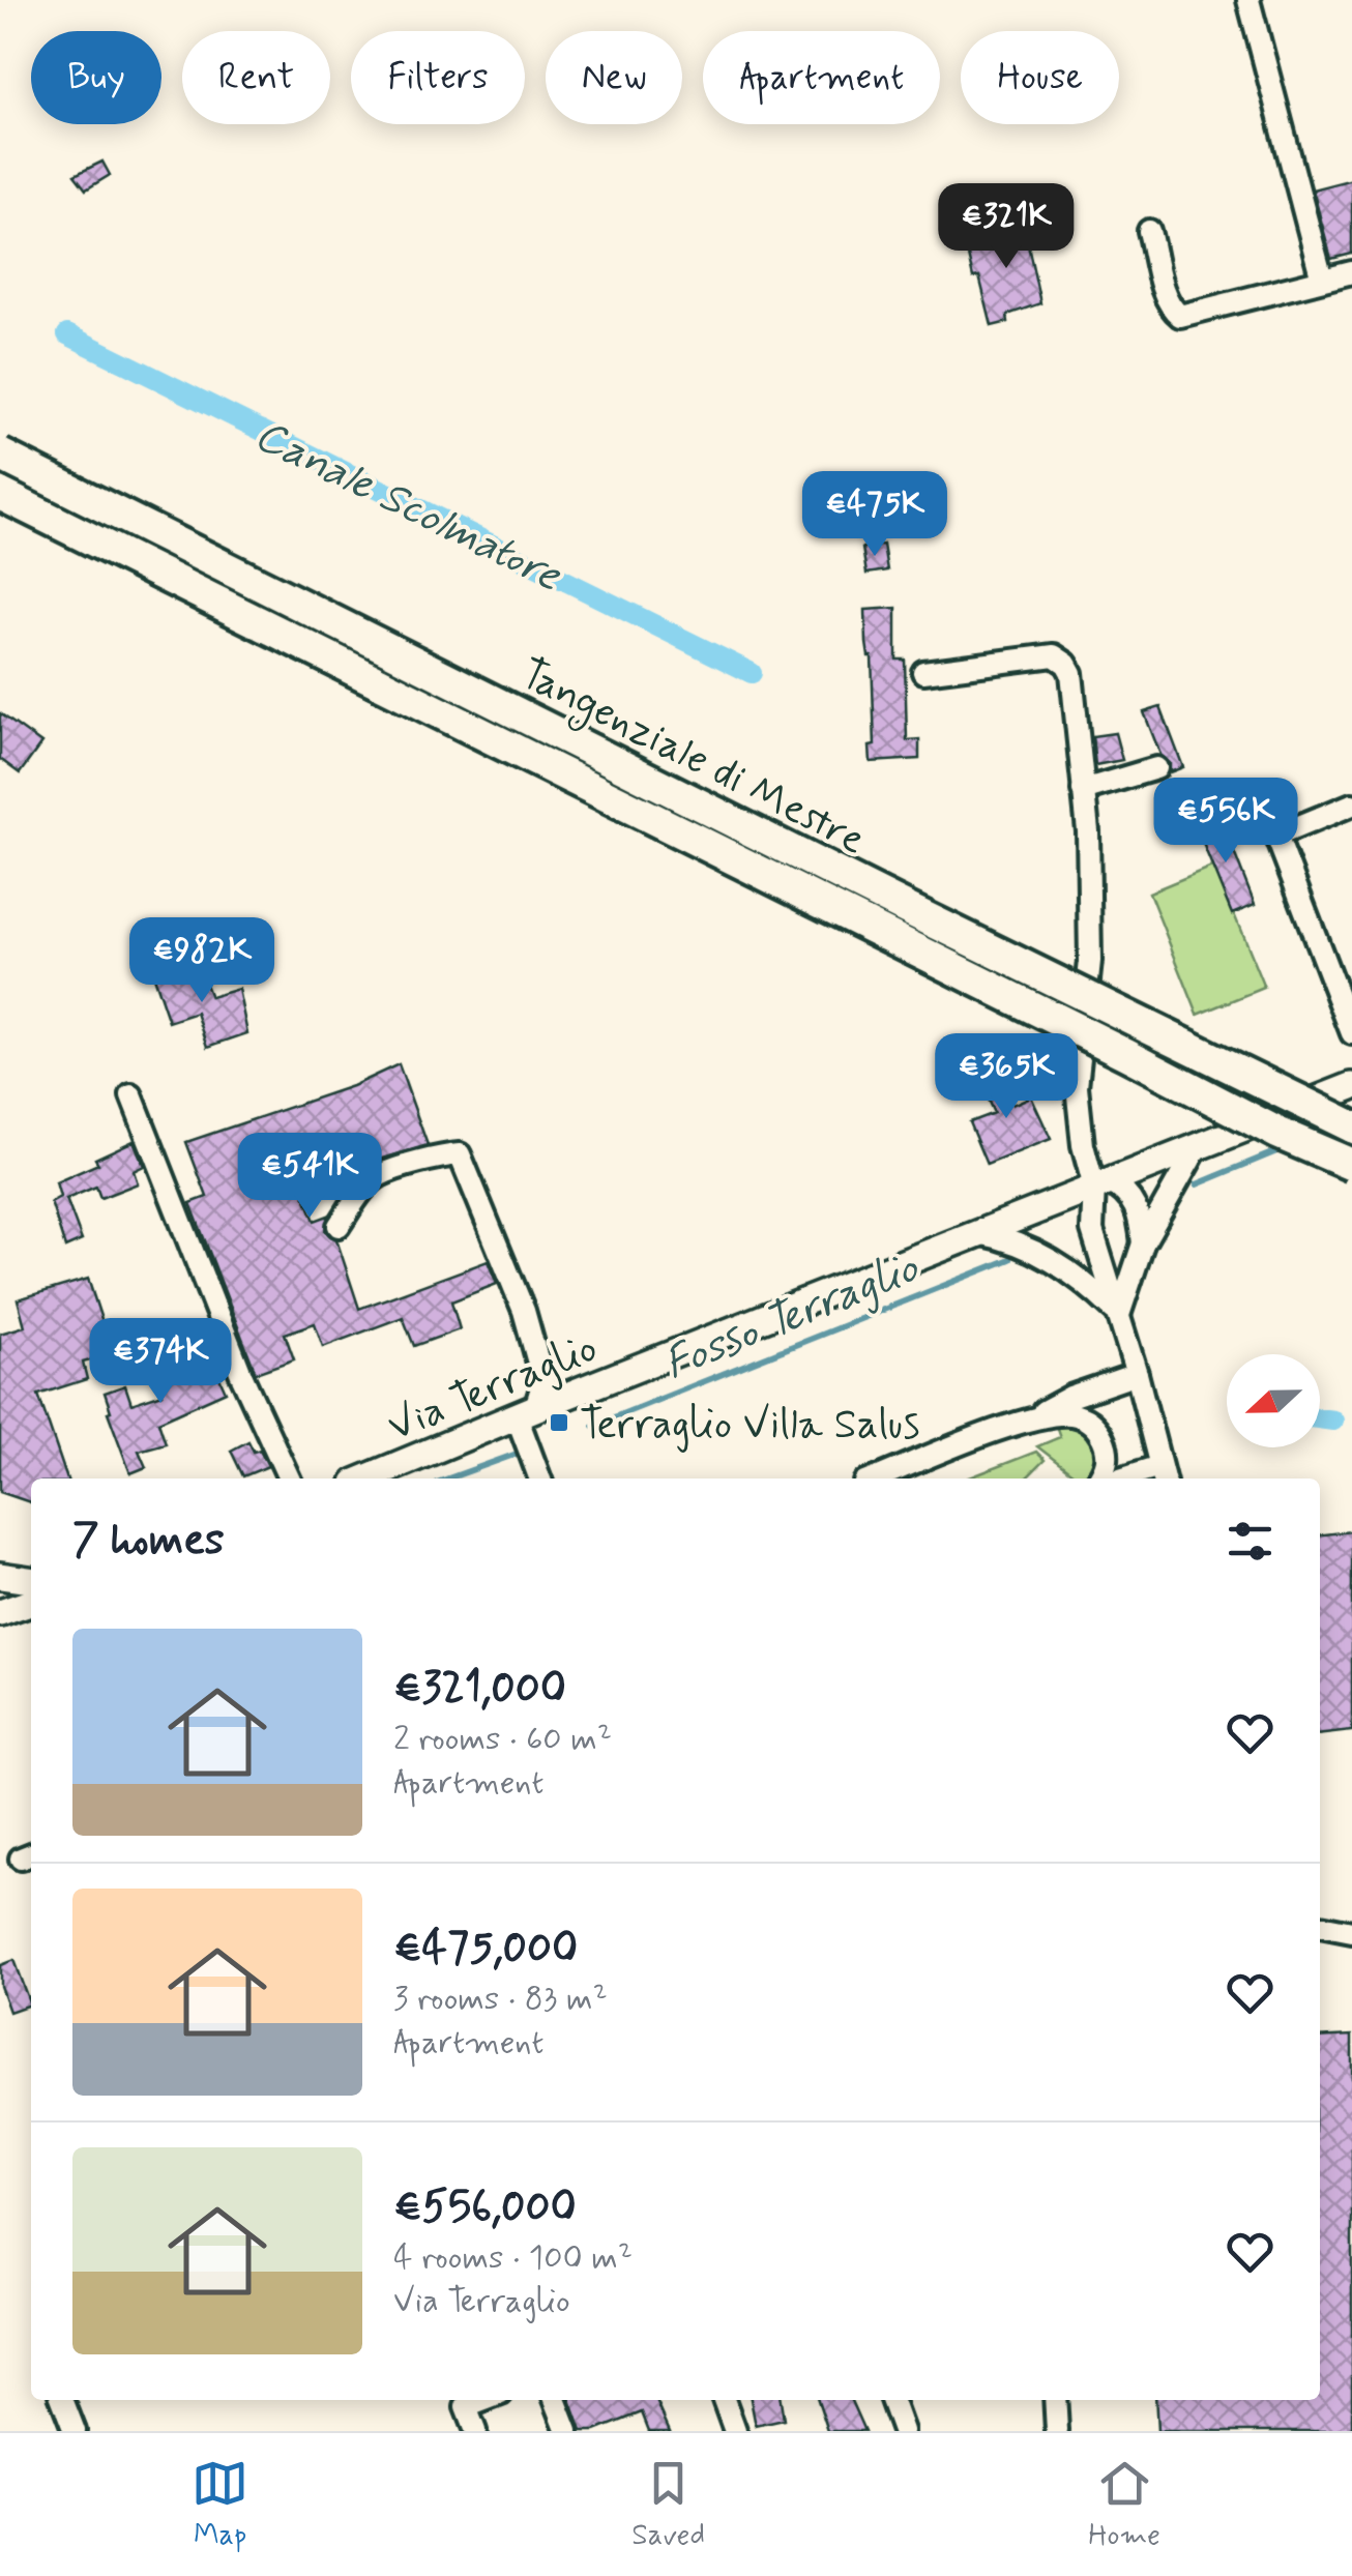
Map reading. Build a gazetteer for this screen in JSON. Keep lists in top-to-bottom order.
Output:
{
  "streets": {
    "highway": ["Tangenziale di Mestre"],
    "main road": ["Via Terraglio"]
  },
  "water": ["Canale Scolmatore", "Fosso Terraglio"],
  "places": {
    "transit": ["Terraglio Villa Salus"]
  },
  "north": "left",
  "page": {
    "chip": [
      "Buy",
      "Rent",
      "Filters",
      "New",
      "Apartment",
      "House"
    ],
    "price": [
      "€321K",
      "€475K",
      "€556K",
      "€982K",
      "€365K",
      "€541K",
      "€374K"
    ],
    "heading": "7 homes",
    "list": [
      {
        "name": "€321,000",
        "note": "2 rooms · 60 m² · Apartment"
      },
      {
        "name": "€475,000",
        "note": "3 rooms · 83 m² · Apartment"
      },
      {
        "name": "€556,000",
        "note": "4 rooms · 100 m² · Via Terraglio"
      }
    ],
    "tabs": ["Map", "Saved", "Home"]
  }
}
